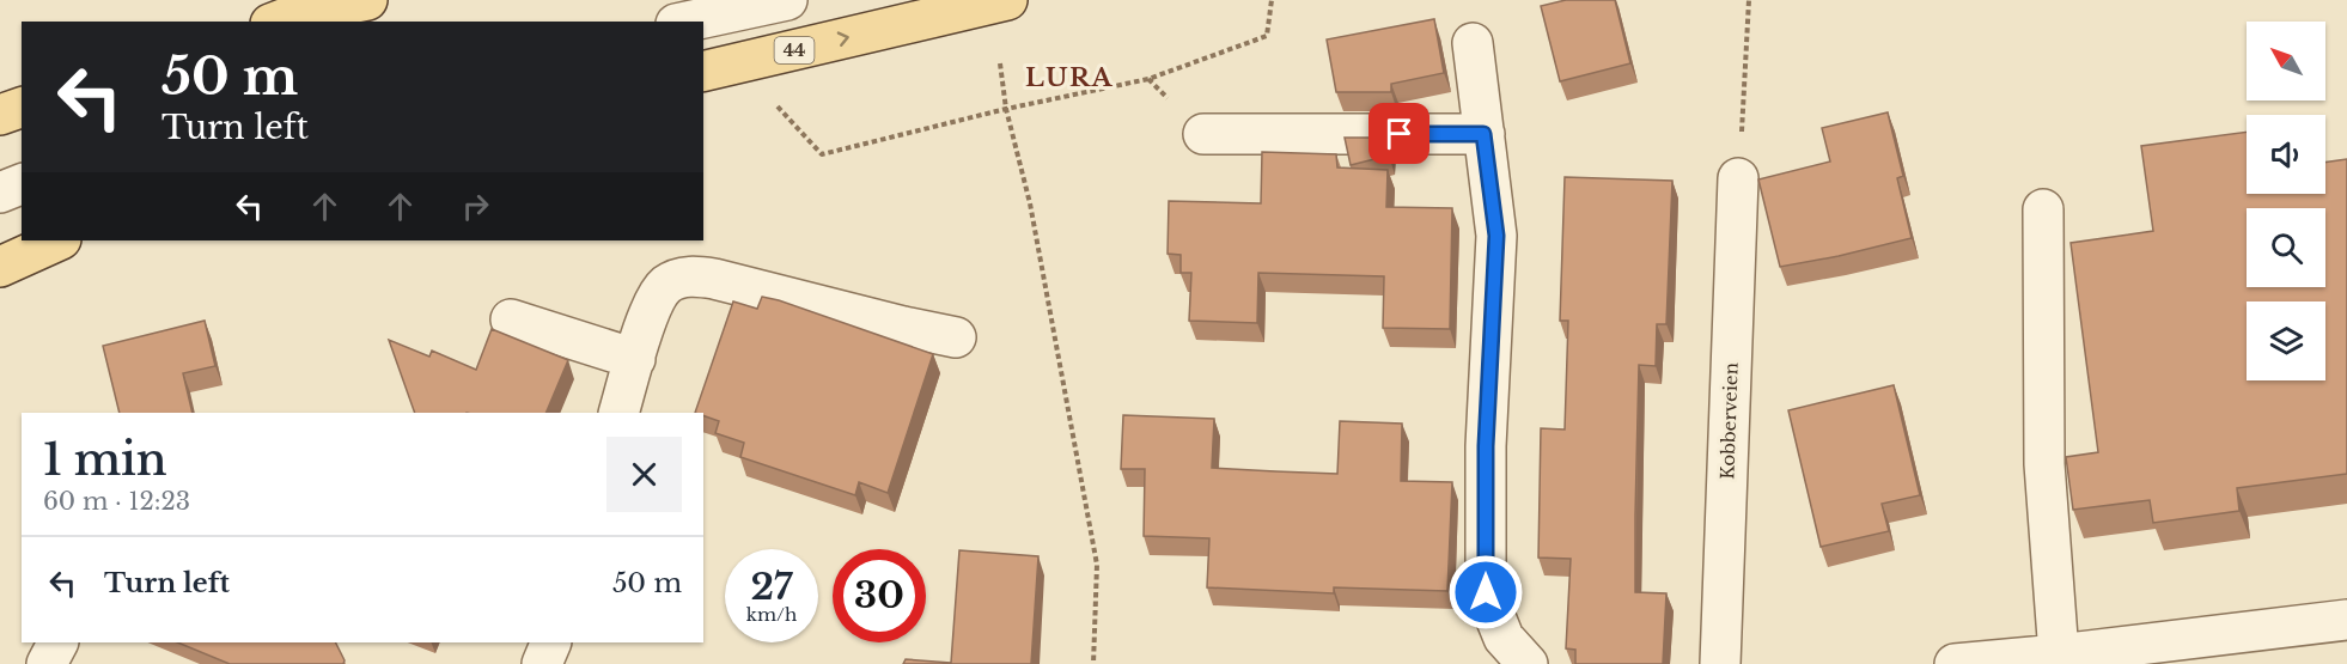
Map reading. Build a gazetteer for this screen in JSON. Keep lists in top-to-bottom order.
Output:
{
  "streets": {
    "main road": ["44"],
    "street": ["Kobberveien"]
  },
  "districts": ["LURA"],
  "north": "top left",
  "page": {
    "turn": ["50 m", "Turn left"],
    "heading": ["1 min", "60 m · 12:23"],
    "list": [
      {
        "name": "Turn left",
        "value": "50 m"
      }
    ],
    "speed": "27 km/h",
    "limit": "30"
  }
}
